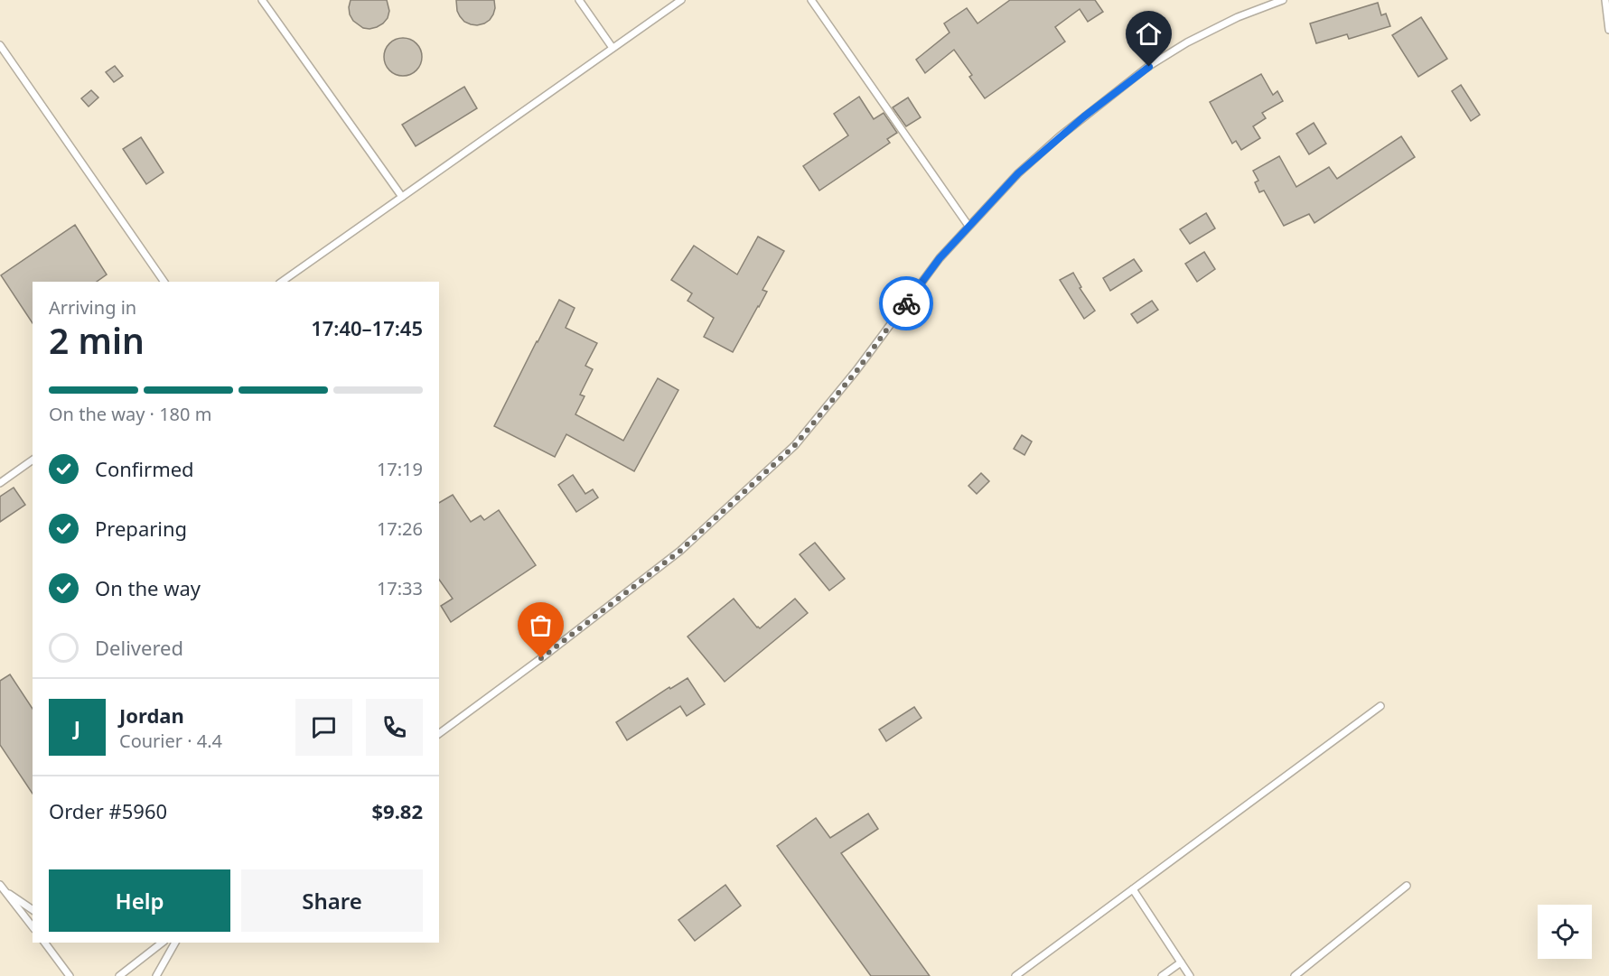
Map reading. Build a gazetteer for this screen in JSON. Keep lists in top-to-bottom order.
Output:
{
  "page": {
    "heading": ["2 min", "Arriving in", "17:40–17:45"],
    "panel": [
      "Jordan",
      "Courier · 4.4",
      "Order #5960",
      "$9.82"
    ],
    "bar": "On the way · 180 m",
    "list": [
      ["Confirmed", "17:19"],
      ["Preparing", "17:26"],
      ["On the way", "17:33"],
      "Delivered"
    ],
    "round": "J",
    "buttons": ["Help", "Share"]
  }
}
